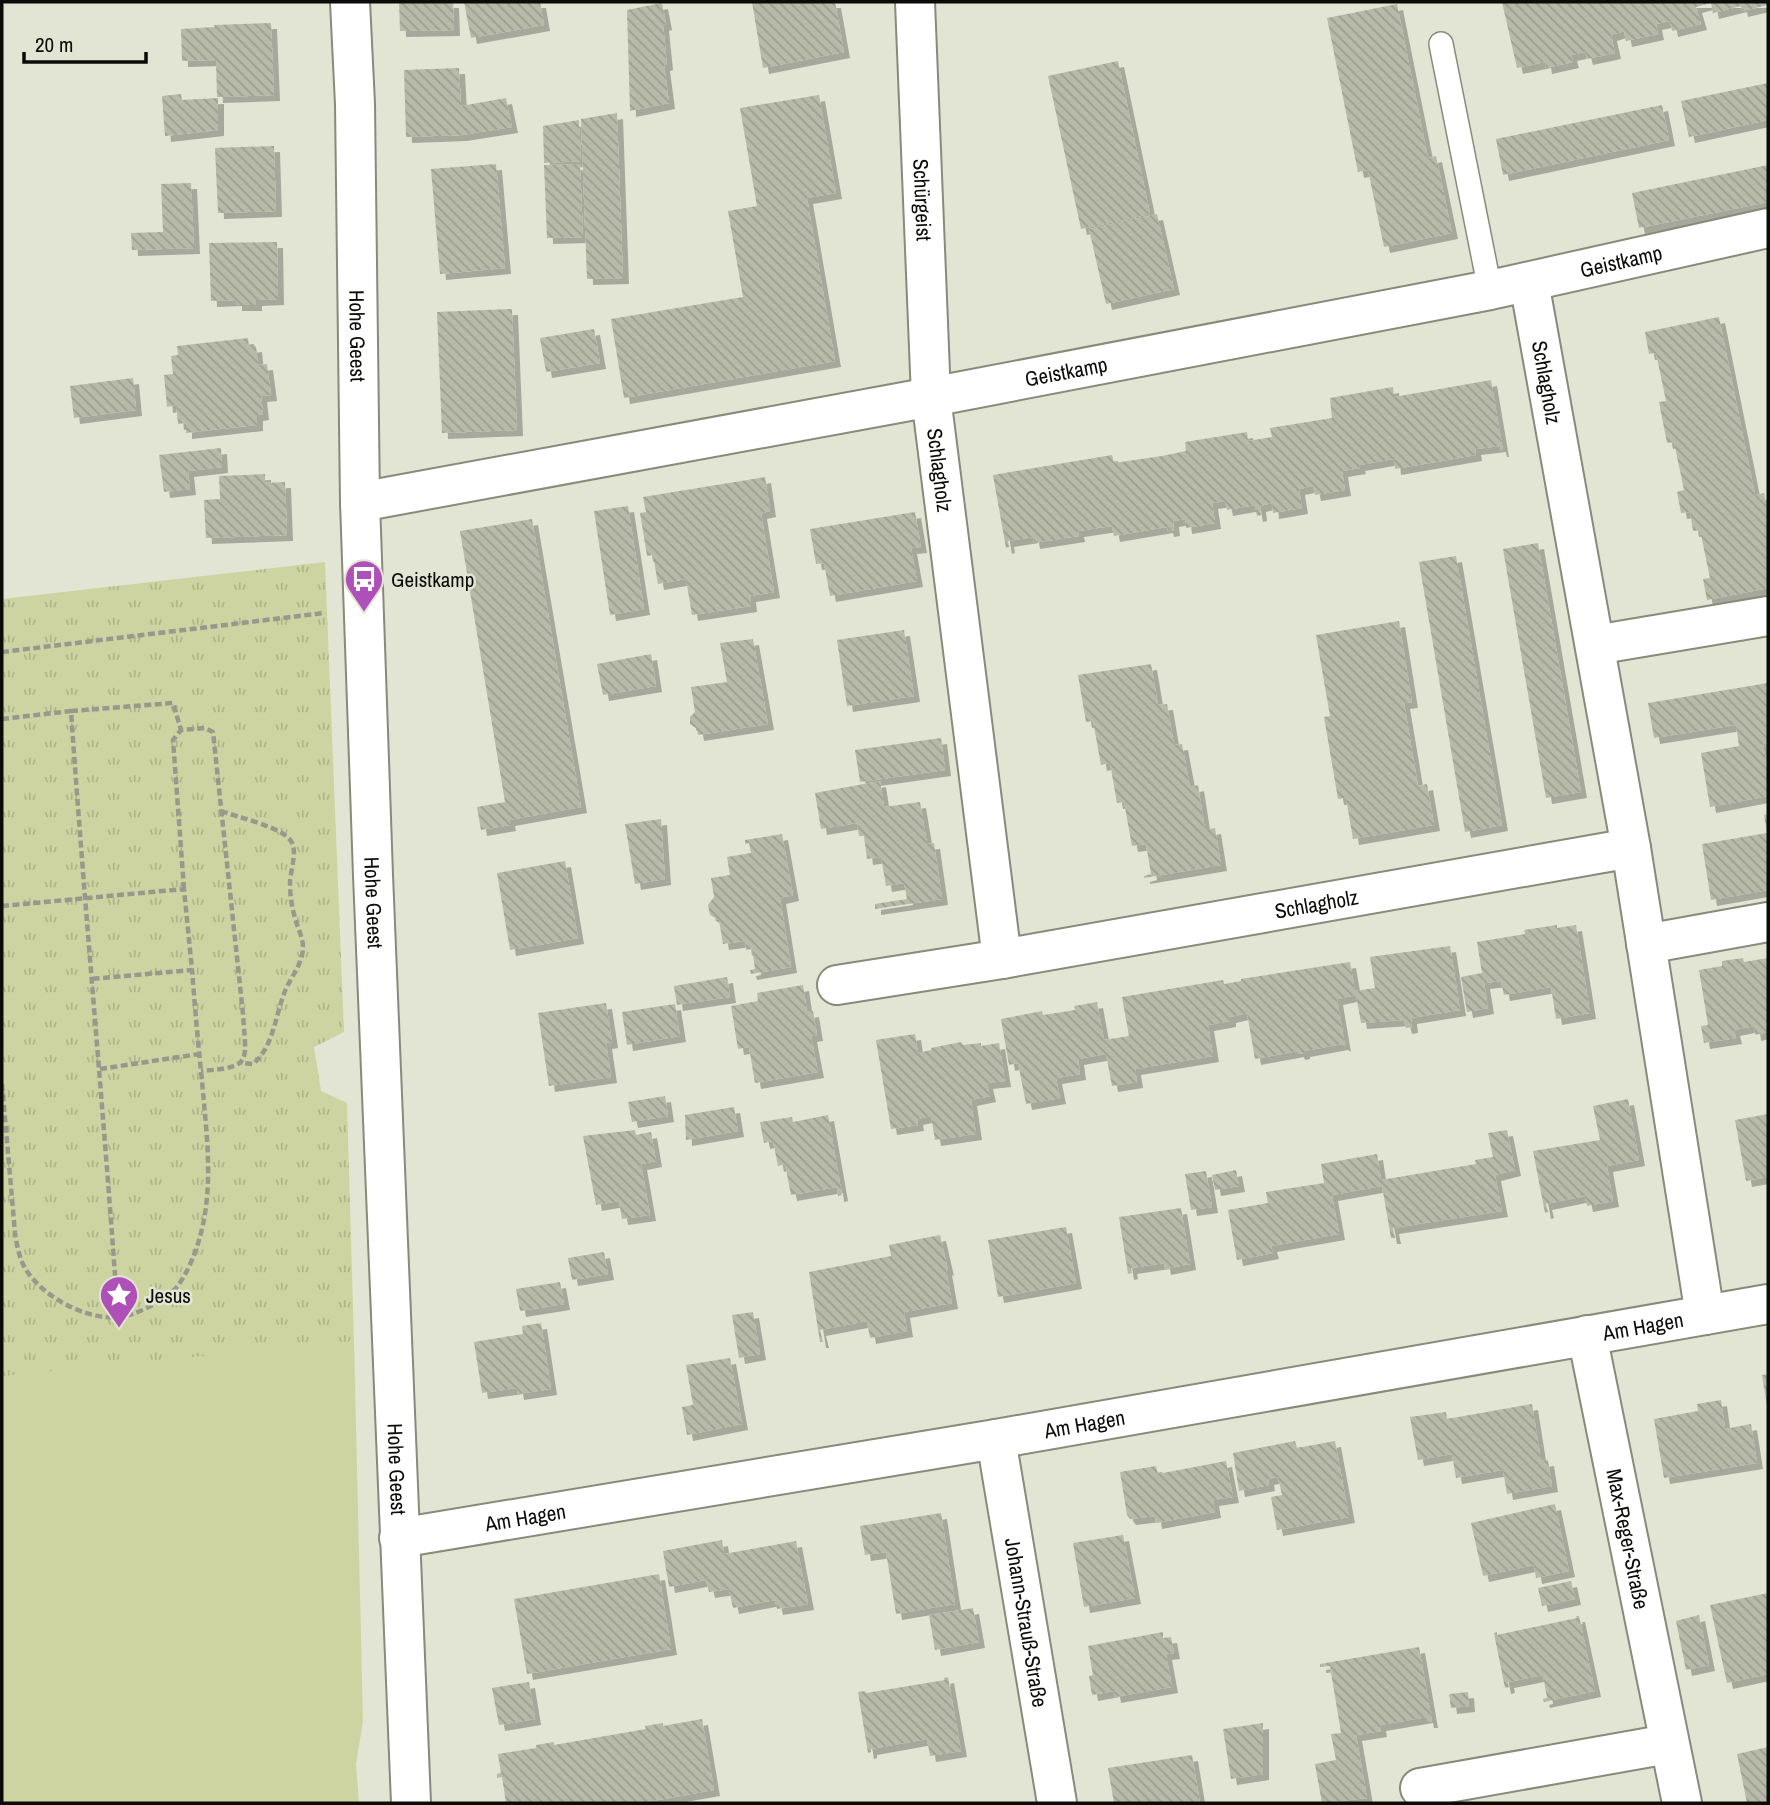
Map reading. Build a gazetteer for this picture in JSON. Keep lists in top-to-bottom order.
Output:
{
  "streets": {
    "street": [
      "Schürgeist",
      "Geistkamp",
      "Hohe Geest",
      "Schlagholz",
      "Am Hagen",
      "Max-Reger-Straße",
      "Johann-Strauß-Straße"
    ]
  },
  "crossings": [
    ["Schürgeist", "Geistkamp"],
    ["Schürgeist", "Schlagholz"],
    ["Geistkamp", "Hohe Geest"],
    ["Geistkamp", "Schlagholz"],
    ["Hohe Geest", "Am Hagen"],
    ["Schlagholz", "Am Hagen"],
    ["Am Hagen", "Max-Reger-Straße"],
    ["Am Hagen", "Johann-Strauß-Straße"]
  ],
  "places": {
    "bus stop": ["Geistkamp"],
    "place": ["Jesus"]
  },
  "scale_bar": "20 m"
}
